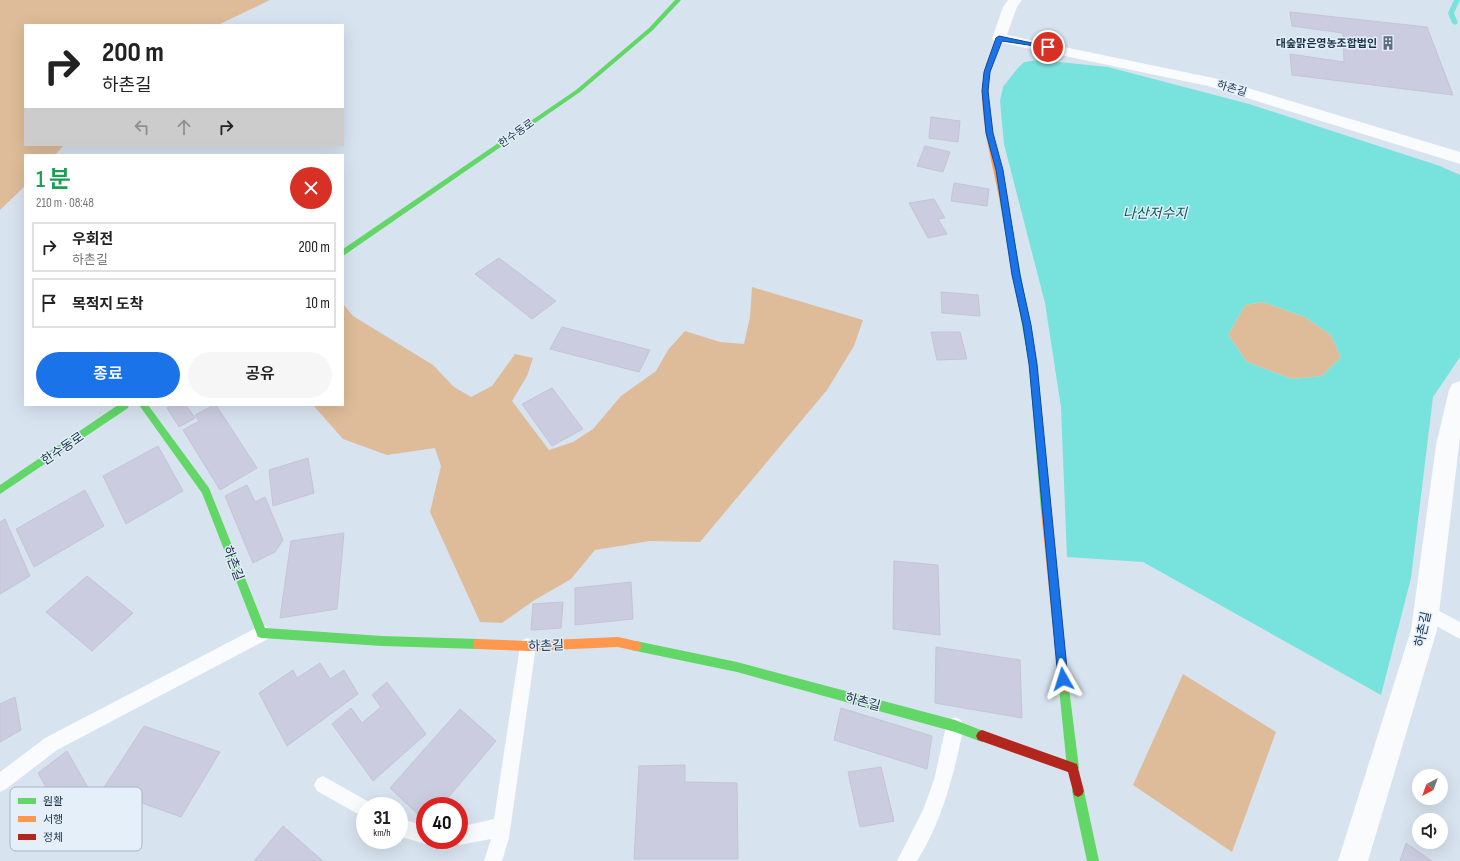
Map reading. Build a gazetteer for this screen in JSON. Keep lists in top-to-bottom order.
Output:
{
  "streets": {
    "street": ["하촌길", "한수동로"]
  },
  "water": ["나산저수지"],
  "places": {
    "building": ["대숲맑은영농조합법인"]
  },
  "legend": ["원활", "서행", "정체"],
  "north": "bottom left",
  "page": {
    "turn": ["200 m", "하촌길"],
    "heading": ["1 분", "210 m · 08:48"],
    "list": [
      {
        "name": "우회전",
        "note": "하촌길",
        "value": "200 m"
      },
      {
        "name": "목적지 도착",
        "value": "10 m"
      }
    ],
    "buttons": ["종료", "공유"],
    "speed": "31 km/h",
    "limit": "40"
  }
}
